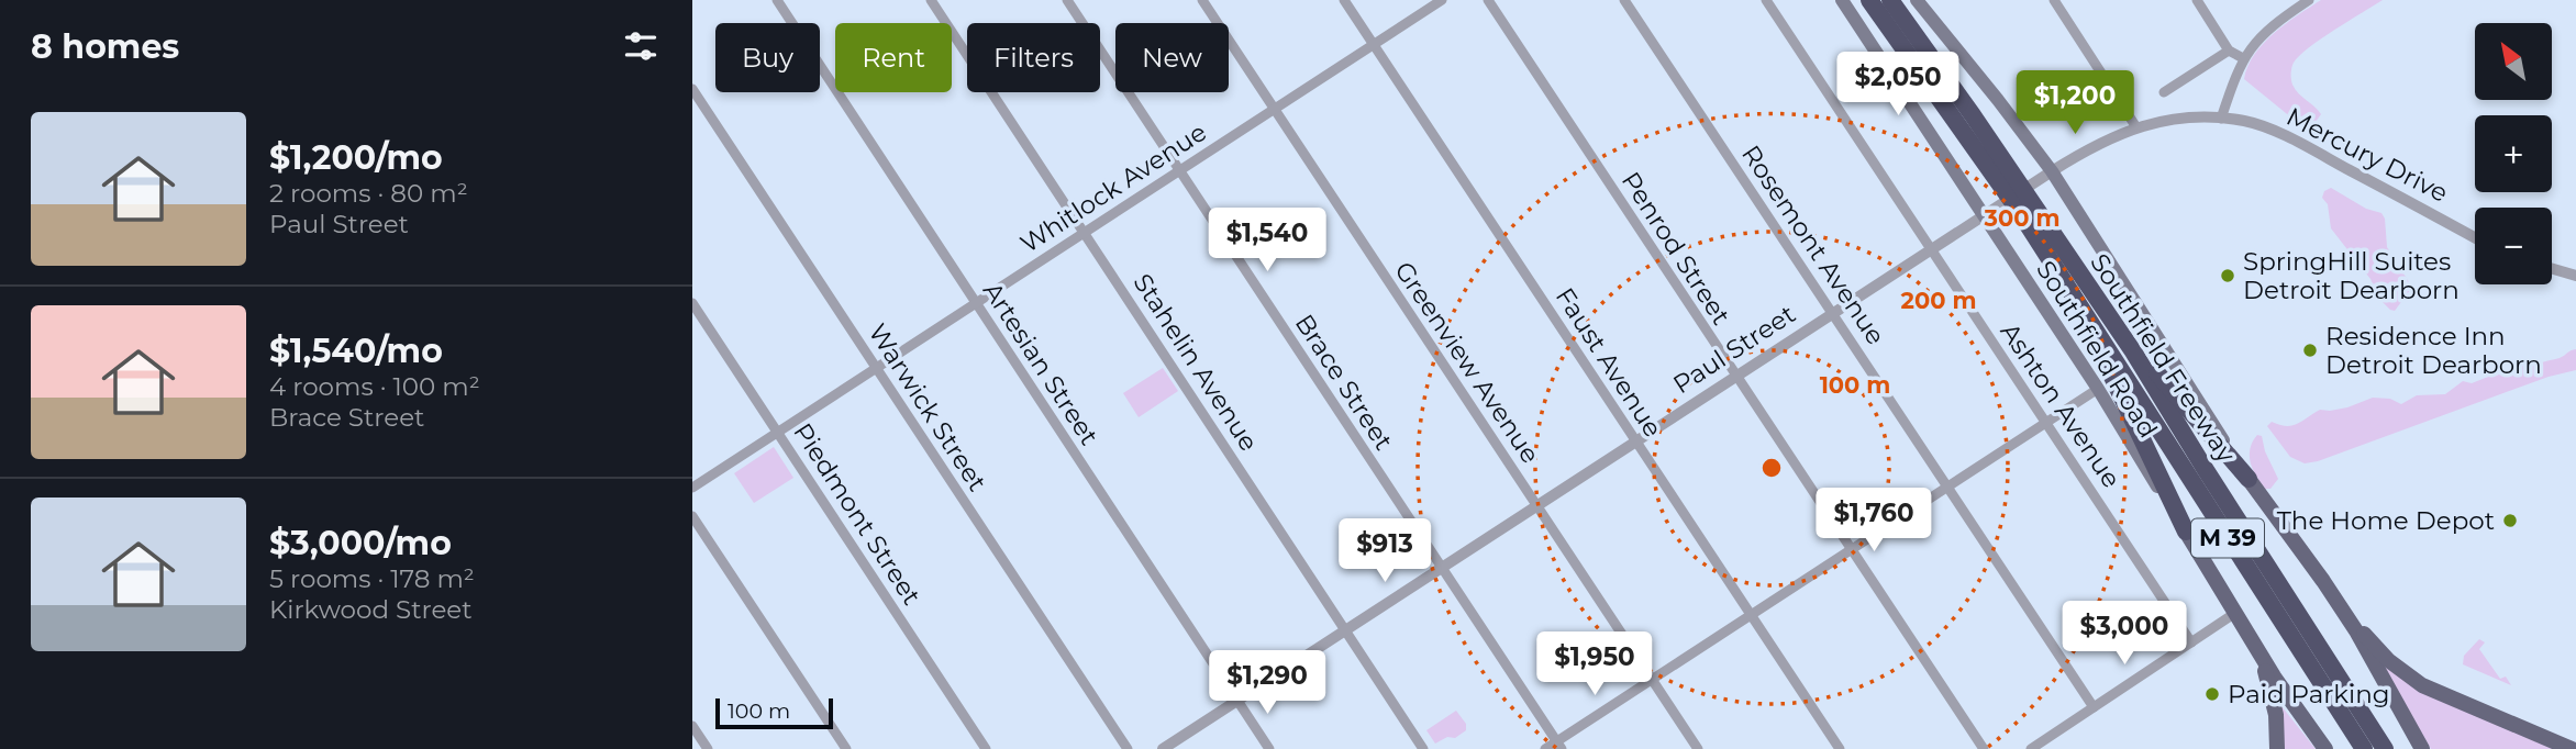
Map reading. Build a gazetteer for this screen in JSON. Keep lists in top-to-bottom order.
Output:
{
  "streets": {
    "highway": ["Southfield Freeway", "M 39"],
    "main road": ["Southfield Road"],
    "street": [
      "Mercury Drive",
      "Whitlock Avenue",
      "Rosemont Avenue",
      "Penrod Street",
      "Paul Street",
      "Stahelin Avenue",
      "Greenview Avenue",
      "Faust Avenue",
      "Artesian Street",
      "Brace Street",
      "Ashton Avenue",
      "Warwick Street",
      "Piedmont Street"
    ]
  },
  "crossings": [
    ["Mercury Drive", "Paul Street"],
    ["Whitlock Avenue", "Stahelin Avenue"],
    ["Whitlock Avenue", "Greenview Avenue"],
    ["Whitlock Avenue", "Faust Avenue"],
    ["Whitlock Avenue", "Artesian Street"],
    ["Whitlock Avenue", "Brace Street"],
    ["Whitlock Avenue", "Warwick Street"],
    ["Whitlock Avenue", "Piedmont Street"],
    ["Rosemont Avenue", "Paul Street"],
    ["Penrod Street", "Paul Street"],
    ["Paul Street", "Southfield Road"],
    ["Paul Street", "Stahelin Avenue"],
    ["Paul Street", "Greenview Avenue"],
    ["Paul Street", "Faust Avenue"],
    ["Paul Street", "Artesian Street"],
    ["Paul Street", "Brace Street"],
    ["Paul Street", "Ashton Avenue"]
  ],
  "places": [
    "SpringHill Suites Detroit Dearborn",
    "Residence Inn Detroit Dearborn",
    "The Home Depot",
    "Paid Parking"
  ],
  "scale_bar": "100 m",
  "north": "top left",
  "page": {
    "heading": "8 homes",
    "map_buttons": ["+", "−"],
    "chip": [
      "Buy",
      "Rent",
      "Filters",
      "New"
    ],
    "price": [
      "$2,050",
      "$1,200",
      "$1,540",
      "$1,760",
      "$913",
      "$3,000",
      "$1,950",
      "$1,290"
    ],
    "list": [
      {
        "name": "$1,200/mo",
        "note": "2 rooms · 80 m² · Paul Street"
      },
      {
        "name": "$1,540/mo",
        "note": "4 rooms · 100 m² · Brace Street"
      },
      {
        "name": "$3,000/mo",
        "note": "5 rooms · 178 m² · Kirkwood Street"
      }
    ],
    "scale": "100 m"
  },
  "rings": ["300 m", "200 m", "100 m"]
}
